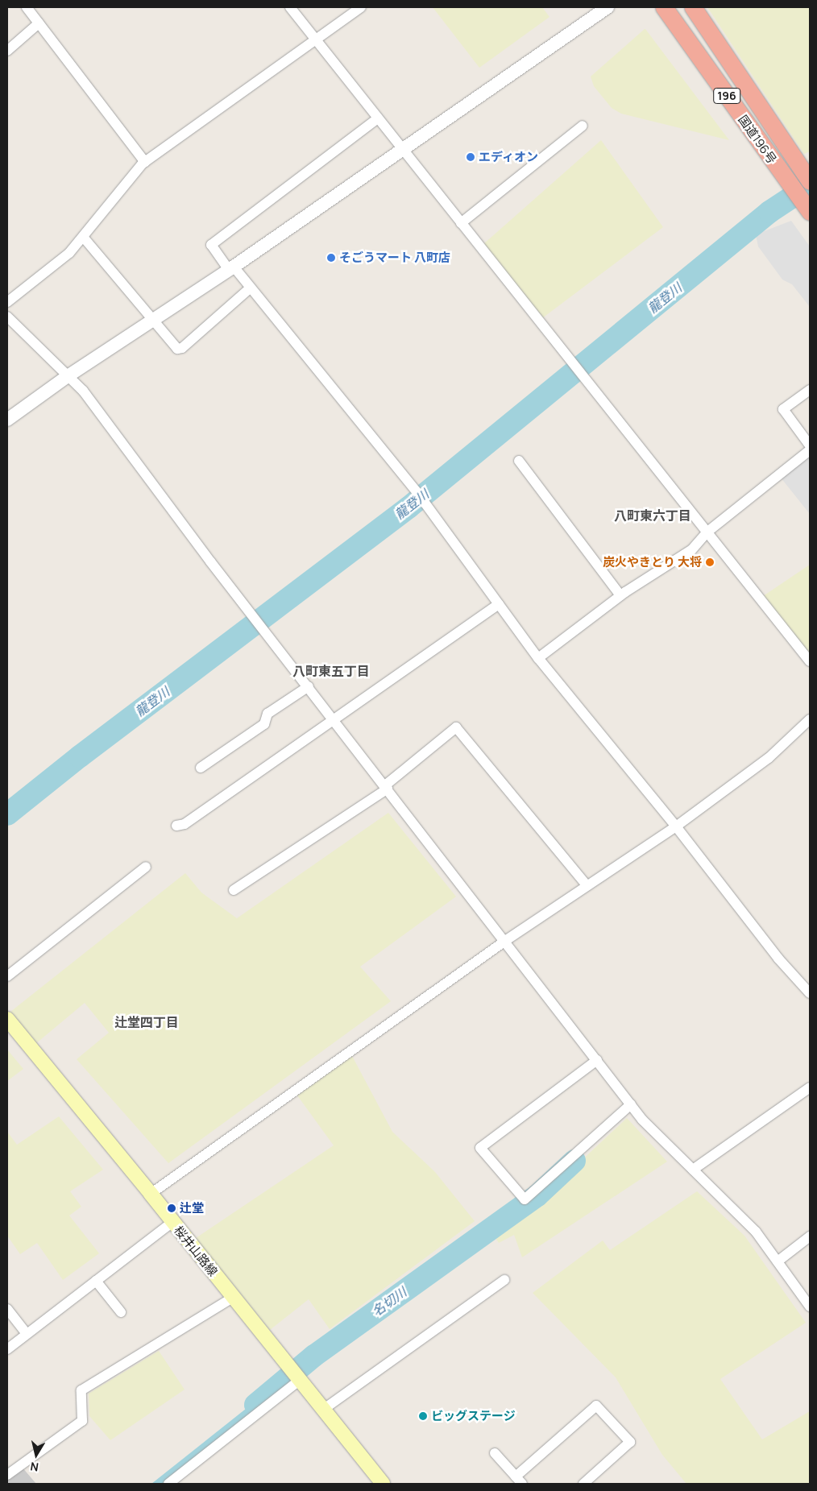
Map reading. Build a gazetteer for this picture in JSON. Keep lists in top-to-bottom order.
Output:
{
  "streets": {
    "highway": ["196", "国道196号"],
    "main road": ["桜井山路線"]
  },
  "districts": ["八町東六丁目", "八町東五丁目", "辻堂四丁目"],
  "water": ["龍登川", "名切川"],
  "places": [
    "エディオン",
    "そごうマート 八町店",
    "炭火やきとり 大将",
    "辻堂",
    "ビッグステージ"
  ],
  "north": "bottom"
}
